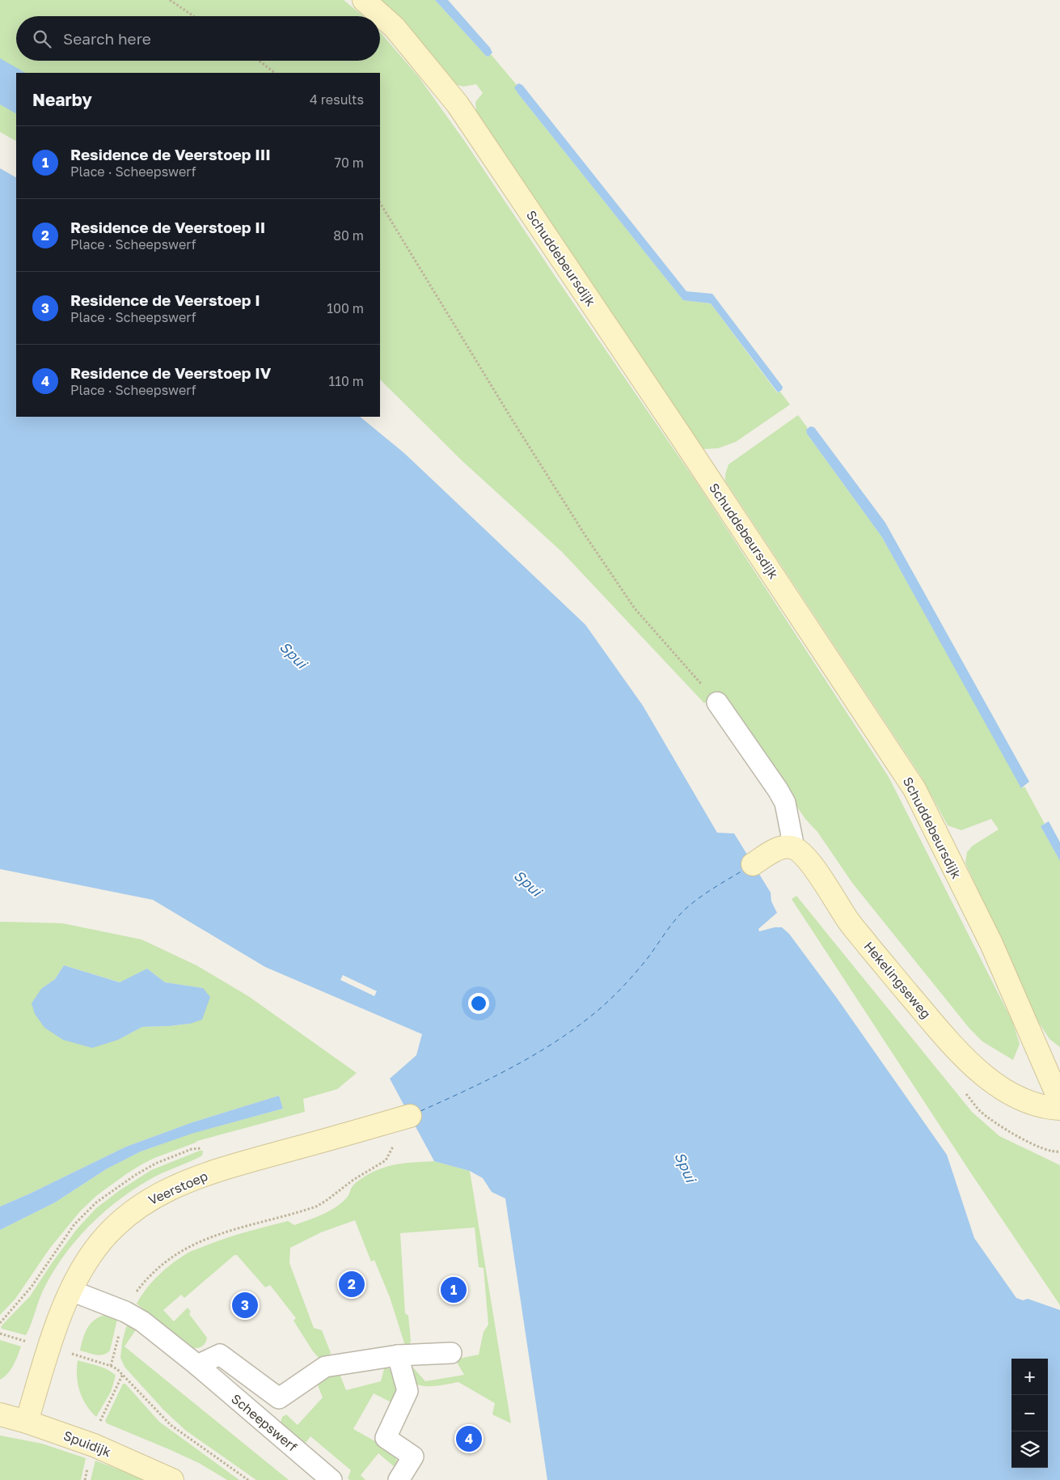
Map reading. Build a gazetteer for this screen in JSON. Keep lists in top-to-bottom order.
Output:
{
  "streets": {
    "street": [
      "Schuddebeursdijk",
      "Hekelingseweg",
      "Veerstoep",
      "Scheepswerf",
      "Spuidijk"
    ]
  },
  "crossings": [
    ["Veerstoep", "Scheepswerf"],
    ["Veerstoep", "Spuidijk"]
  ],
  "water": ["Spui"],
  "page": {
    "search": "Search here",
    "heading": ["Nearby", "4 results"],
    "list": [
      {
        "mark": "1",
        "name": "Residence de Veerstoep III",
        "note": "Place · Scheepswerf",
        "value": "70 m"
      },
      {
        "mark": "2",
        "name": "Residence de Veerstoep II",
        "note": "Place · Scheepswerf",
        "value": "80 m"
      },
      {
        "mark": "3",
        "name": "Residence de Veerstoep I",
        "note": "Place · Scheepswerf",
        "value": "100 m"
      },
      {
        "mark": "4",
        "name": "Residence de Veerstoep IV",
        "note": "Place · Scheepswerf",
        "value": "110 m"
      }
    ],
    "pins": [
      "2",
      "1",
      "3",
      "4"
    ],
    "map_buttons": ["+", "−"]
  }
}
